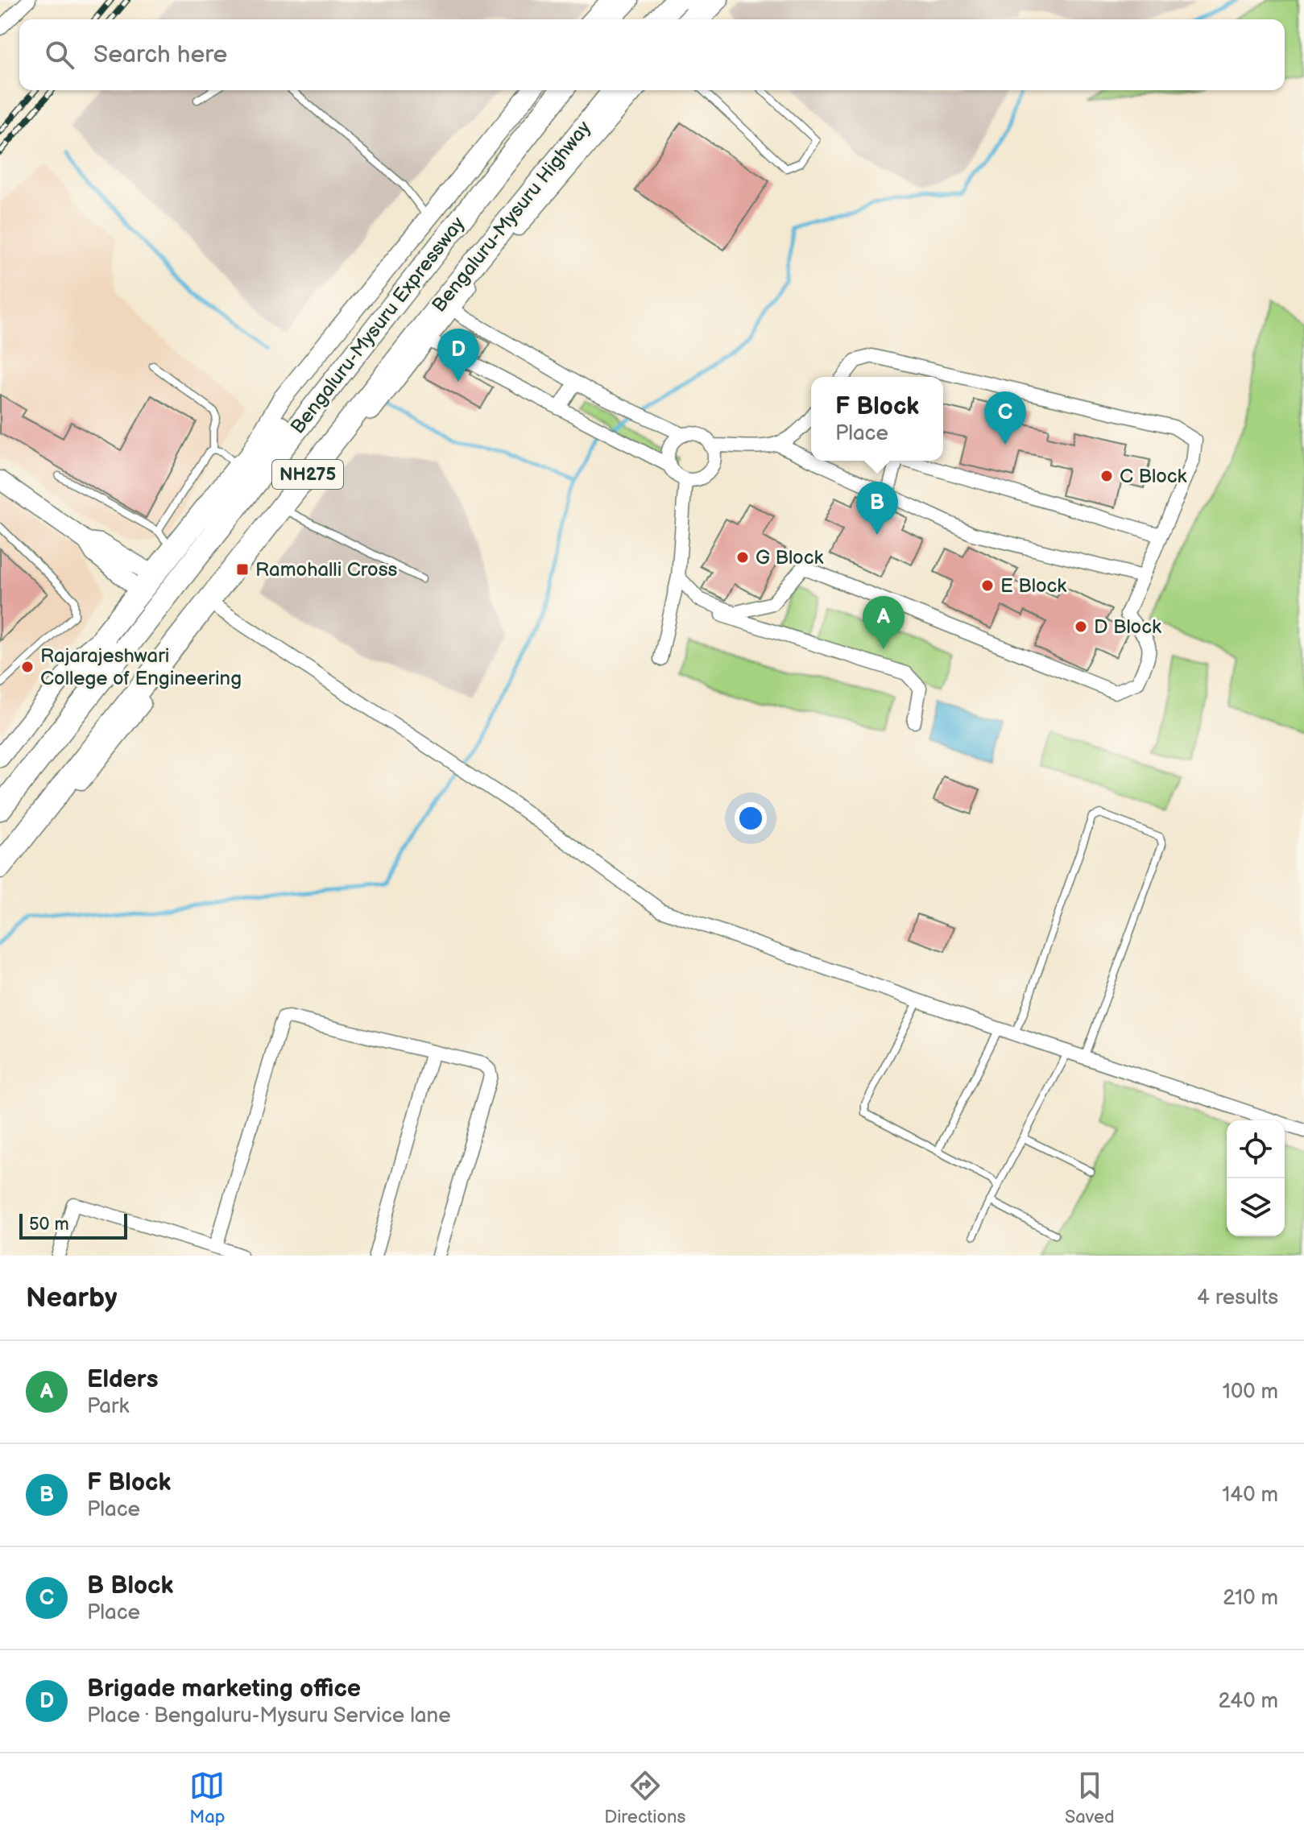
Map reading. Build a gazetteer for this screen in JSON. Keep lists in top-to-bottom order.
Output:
{
  "streets": {
    "highway": ["Bengaluru-Mysuru Highway", "Bengaluru-Mysuru Expressway", "NH275"]
  },
  "places": {
    "other": [
      "C Block",
      "G Block",
      "E Block",
      "D Block",
      "Rajarajeshwari College of Engineering"
    ],
    "transit": ["Ramohalli Cross"]
  },
  "scale_bar": "50 m",
  "page": {
    "search": "Search here",
    "pins": [
      "D",
      "C",
      "B",
      "A"
    ],
    "popup": ["F Block", "Place"],
    "scale": "50 m",
    "heading": ["Nearby", "4 results"],
    "list": [
      {
        "mark": "A",
        "name": "Elders",
        "note": "Park",
        "value": "100 m"
      },
      {
        "mark": "B",
        "name": "F Block",
        "note": "Place",
        "value": "140 m"
      },
      {
        "mark": "C",
        "name": "B Block",
        "note": "Place",
        "value": "210 m"
      },
      {
        "mark": "D",
        "name": "Brigade marketing office",
        "note": "Place · Bengaluru-Mysuru Service lane",
        "value": "240 m"
      }
    ],
    "nav": ["Map", "Directions", "Saved"]
  }
}
